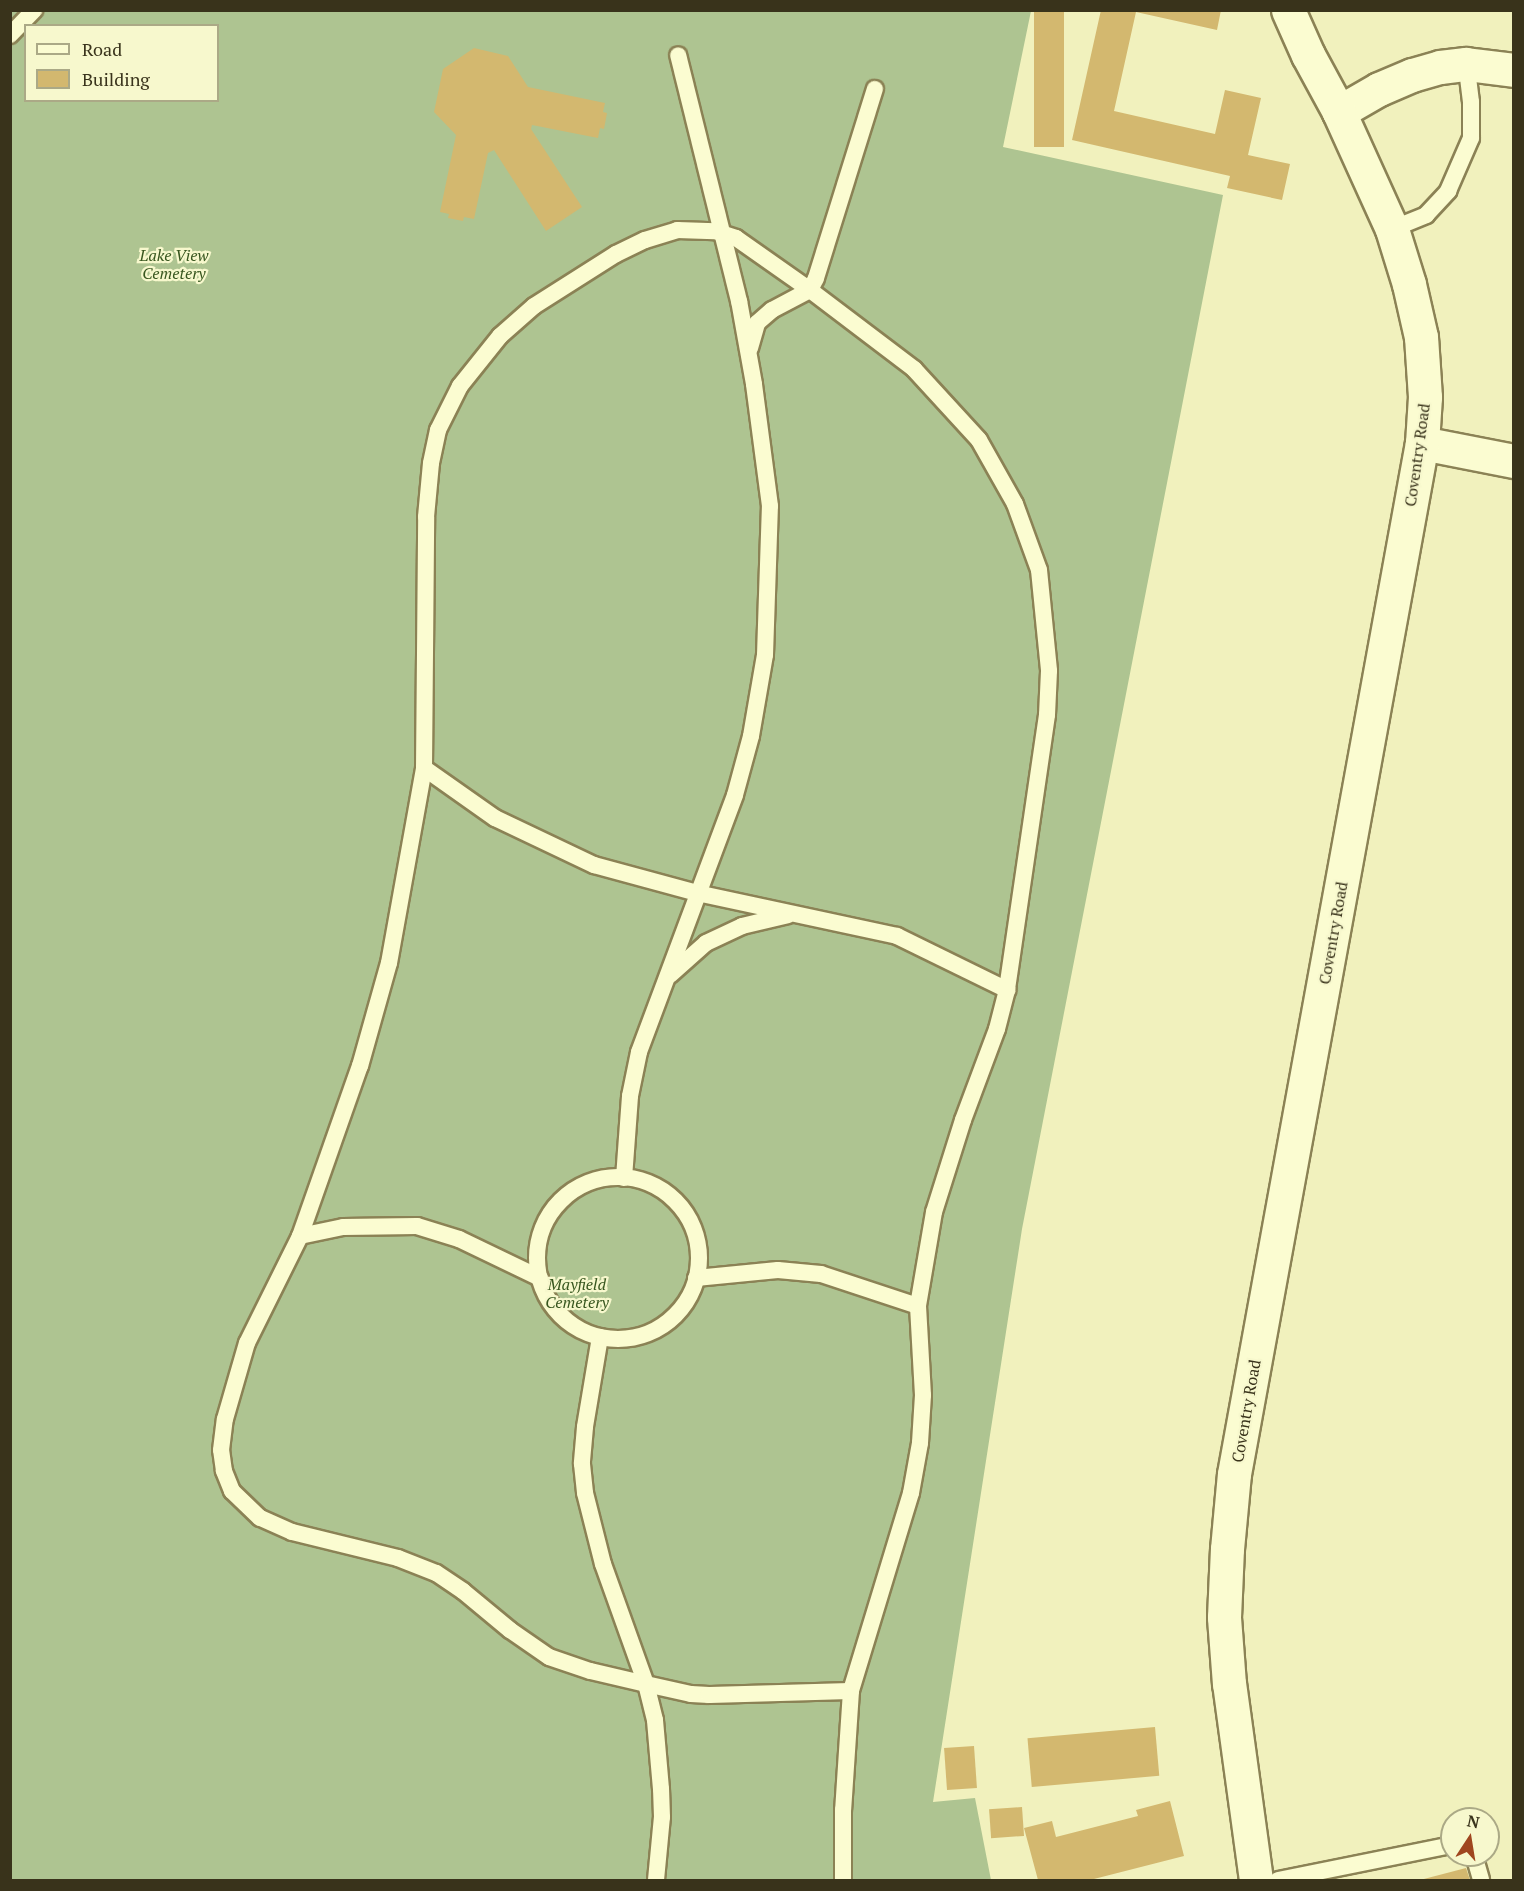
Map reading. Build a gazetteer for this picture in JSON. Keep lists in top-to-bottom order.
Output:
{
  "streets": {
    "street": ["Coventry Road"]
  },
  "parks": ["Lake View Cemetery", "Mayfield Cemetery"],
  "legend": ["Road", "Building"],
  "north": "top"
}
